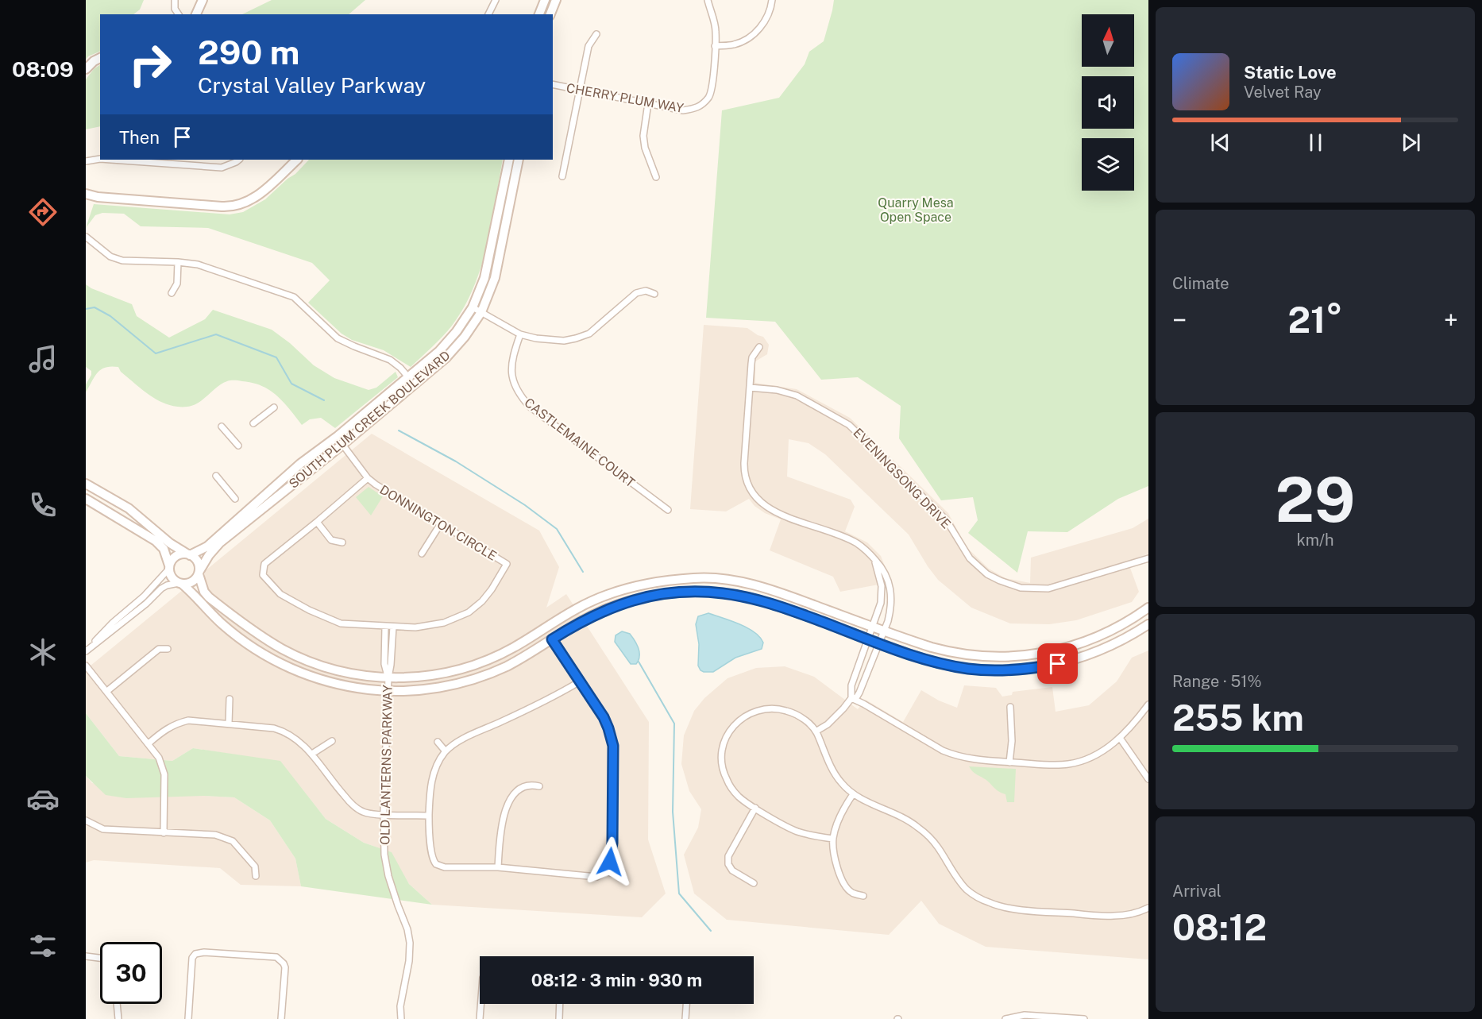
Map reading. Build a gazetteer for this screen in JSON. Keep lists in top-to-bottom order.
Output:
{
  "streets": {
    "main road": ["SOUTH PLUM CREEK BOULEVARD"],
    "street": [
      "CHERRY PLUM WAY",
      "CASTLEMAINE COURT",
      "EVENINGSONG DRIVE",
      "DONNINGTON CIRCLE",
      "OLD LANTERNS PARKWAY"
    ]
  },
  "crossings": [
    ["SOUTH PLUM CREEK BOULEVARD", "DONNINGTON CIRCLE"],
    ["DONNINGTON CIRCLE", "OLD LANTERNS PARKWAY"]
  ],
  "parks": ["Quarry Mesa Open Space"],
  "north": "top",
  "page": {
    "tabs": "08:09",
    "turn": ["290 m", "Crystal Valley Parkway"],
    "song": ["Static Love", "Velvet Ray"],
    "then": "Then",
    "tile": [
      "Climate",
      ["29", "km/h"],
      ["Range · 51%", "255 km"],
      ["Arrival", "08:12"]
    ],
    "heat": ["−", "21°", "+"],
    "limit": "30",
    "trip": "08:12 · 3 min · 930 m"
  }
}
